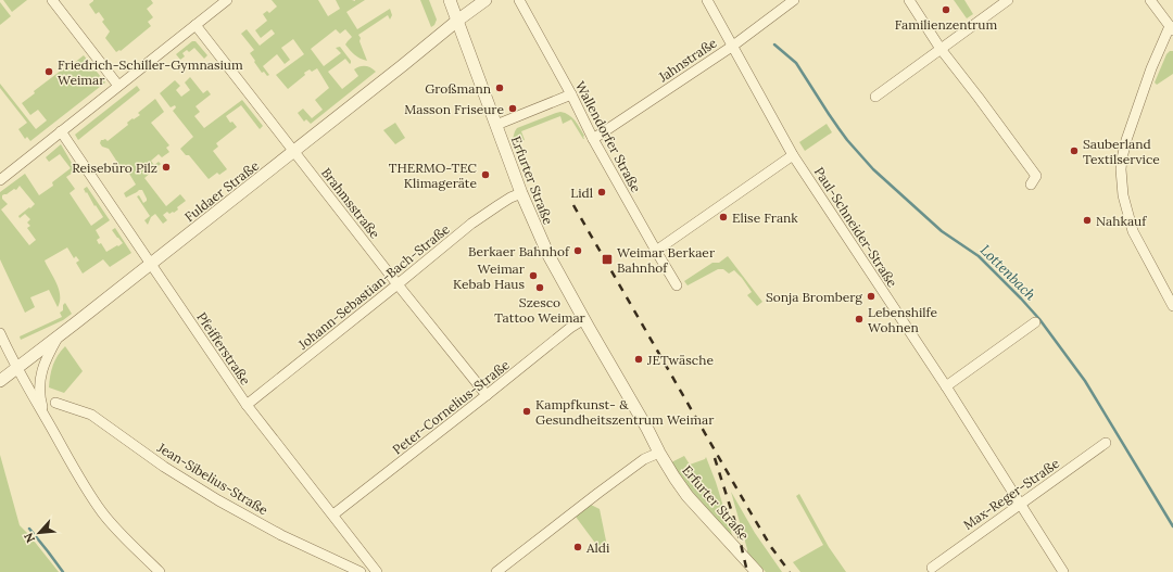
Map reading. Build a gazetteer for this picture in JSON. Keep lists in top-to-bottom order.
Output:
{
  "streets": {
    "street": [
      "Jahnstraße",
      "Wallendorfer Straße",
      "Erfurter Straße",
      "Fuldaer Straße",
      "Brahmsstraße",
      "Paul-Schneider-Straße",
      "Johann-Sebastian-Bach-Straße",
      "Pfeifferstraße",
      "Peter-Cornelius-Straße",
      "Jean-Sibelius-Straße",
      "Max-Reger-Straße"
    ]
  },
  "crossings": [
    ["Jahnstraße", "Wallendorfer Straße"],
    ["Jahnstraße", "Paul-Schneider-Straße"],
    ["Erfurter Straße", "Fuldaer Straße"],
    ["Erfurter Straße", "Johann-Sebastian-Bach-Straße"],
    ["Erfurter Straße", "Peter-Cornelius-Straße"],
    ["Fuldaer Straße", "Brahmsstraße"],
    ["Fuldaer Straße", "Pfeifferstraße"],
    ["Brahmsstraße", "Johann-Sebastian-Bach-Straße"],
    ["Brahmsstraße", "Peter-Cornelius-Straße"],
    ["Paul-Schneider-Straße", "Max-Reger-Straße"],
    ["Johann-Sebastian-Bach-Straße", "Pfeifferstraße"],
    ["Pfeifferstraße", "Peter-Cornelius-Straße"]
  ],
  "water": ["Lottenbach"],
  "places": {
    "other": [
      "Familienzentrum",
      "Friedrich-Schiller-Gymnasium Weimar",
      "Großmann",
      "Masson Friseure",
      "Sauberland Textilservice",
      "Reisebüro Pilz",
      "THERMO-TEC Klimageräte",
      "Lidl",
      "Elise Frank",
      "Nahkauf",
      "Berkaer Bahnhof",
      "Weimar Kebab Haus",
      "Szesco Tattoo Weimar",
      "Sonja Bromberg",
      "Lebenshilfe Wohnen",
      "JETwäsche",
      "Kampfkunst- & Gesundheitszentrum Weimar",
      "Aldi"
    ],
    "transit": ["Weimar Berkaer Bahnhof"]
  },
  "north": "bottom left"
}
